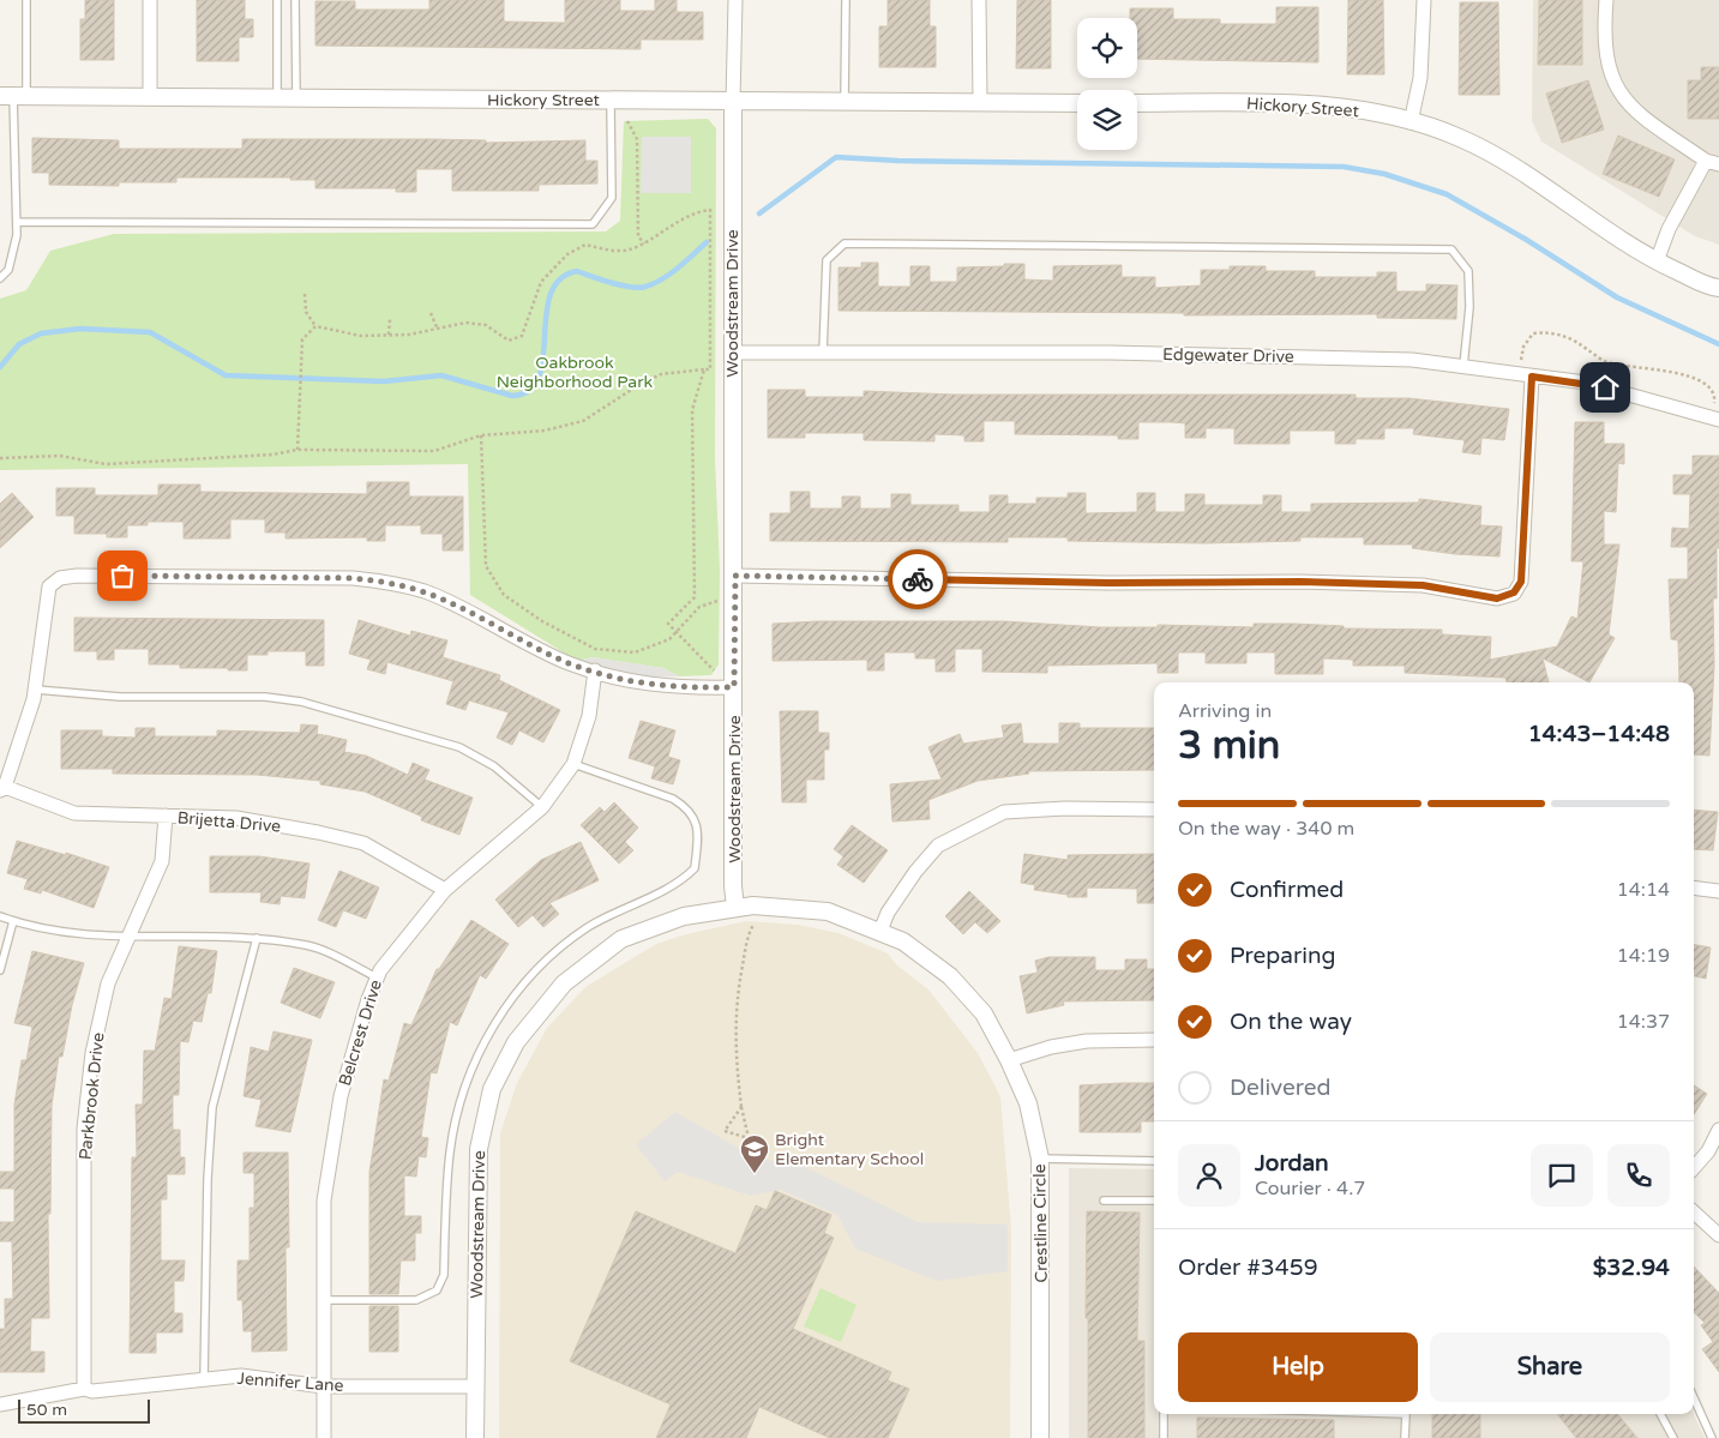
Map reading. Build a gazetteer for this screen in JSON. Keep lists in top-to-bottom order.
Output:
{
  "streets": {
    "street": [
      "Hickory Street",
      "Woodstream Drive",
      "Edgewater Drive",
      "Brijetta Drive",
      "Belcrest Drive",
      "Parkbrook Drive",
      "Crestline Circle",
      "Jennifer Lane"
    ]
  },
  "crossings": [
    ["Hickory Street", "Woodstream Drive"],
    ["Woodstream Drive", "Edgewater Drive"],
    ["Woodstream Drive", "Crestline Circle"],
    ["Woodstream Drive", "Jennifer Lane"],
    ["Brijetta Drive", "Belcrest Drive"],
    ["Brijetta Drive", "Parkbrook Drive"],
    ["Belcrest Drive", "Jennifer Lane"],
    ["Parkbrook Drive", "Jennifer Lane"]
  ],
  "parks": ["Oakbrook Neighborhood Park"],
  "places": {
    "school or university": ["Bright Elementary School"]
  },
  "scale_bar": "50 m",
  "page": {
    "heading": ["3 min", "Arriving in", "14:43–14:48"],
    "panel": [
      "Jordan",
      "Courier · 4.7",
      "Order #3459",
      "$32.94"
    ],
    "bar": "On the way · 340 m",
    "list": [
      ["Confirmed", "14:14"],
      ["Preparing", "14:19"],
      ["On the way", "14:37"],
      "Delivered"
    ],
    "buttons": ["Help", "Share"],
    "scale": "50 m"
  }
}
